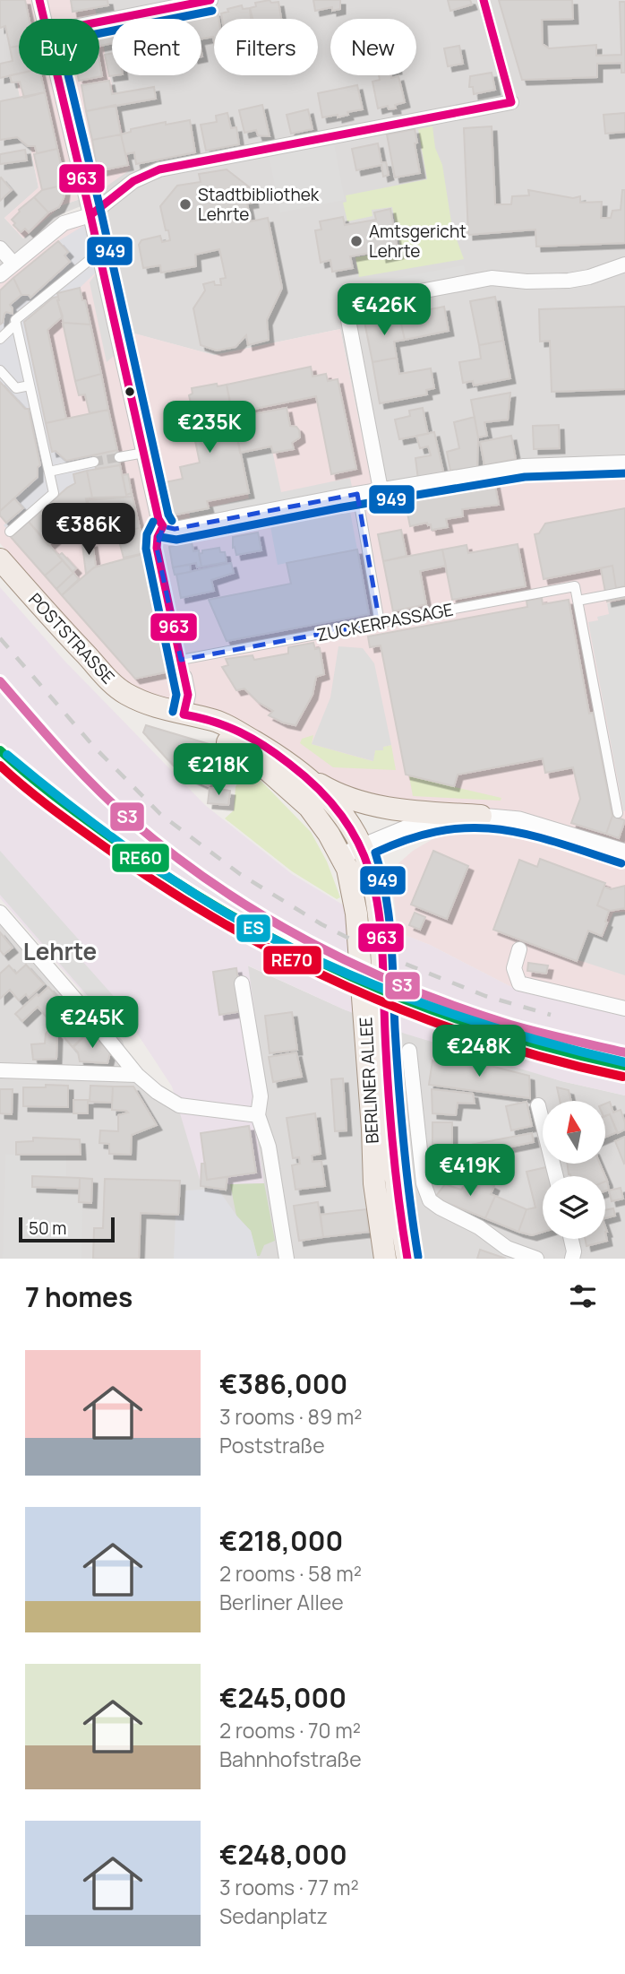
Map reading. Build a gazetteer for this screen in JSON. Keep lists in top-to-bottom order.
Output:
{
  "streets": {
    "main road": ["POSTSTRASSE", "BERLINER ALLEE"],
    "street": ["ZUCKERPASSAGE"]
  },
  "crossings": [
    ["POSTSTRASSE", "BERLINER ALLEE"]
  ],
  "districts": ["Lehrte"],
  "places": ["Stadtbibliothek Lehrte", "Amtsgericht Lehrte"],
  "lines": [
    "transit line 963",
    "transit line 949",
    "transit line S3",
    "transit line RE60",
    "transit line ES",
    "transit line RE70"
  ],
  "scale_bar": "50 m",
  "north": "top",
  "page": {
    "chip": [
      "Buy",
      "Rent",
      "Filters",
      "New"
    ],
    "price": [
      "€426K",
      "€235K",
      "€386K",
      "€218K",
      "€245K",
      "€248K",
      "€419K"
    ],
    "scale": "50 m",
    "heading": "7 homes",
    "list": [
      {
        "name": "€386,000",
        "note": "3 rooms · 89 m² · Poststraße"
      },
      {
        "name": "€218,000",
        "note": "2 rooms · 58 m² · Berliner Allee"
      },
      {
        "name": "€245,000",
        "note": "2 rooms · 70 m² · Bahnhofstraße"
      },
      {
        "name": "€248,000",
        "note": "3 rooms · 77 m² · Sedanplatz"
      }
    ]
  }
}
